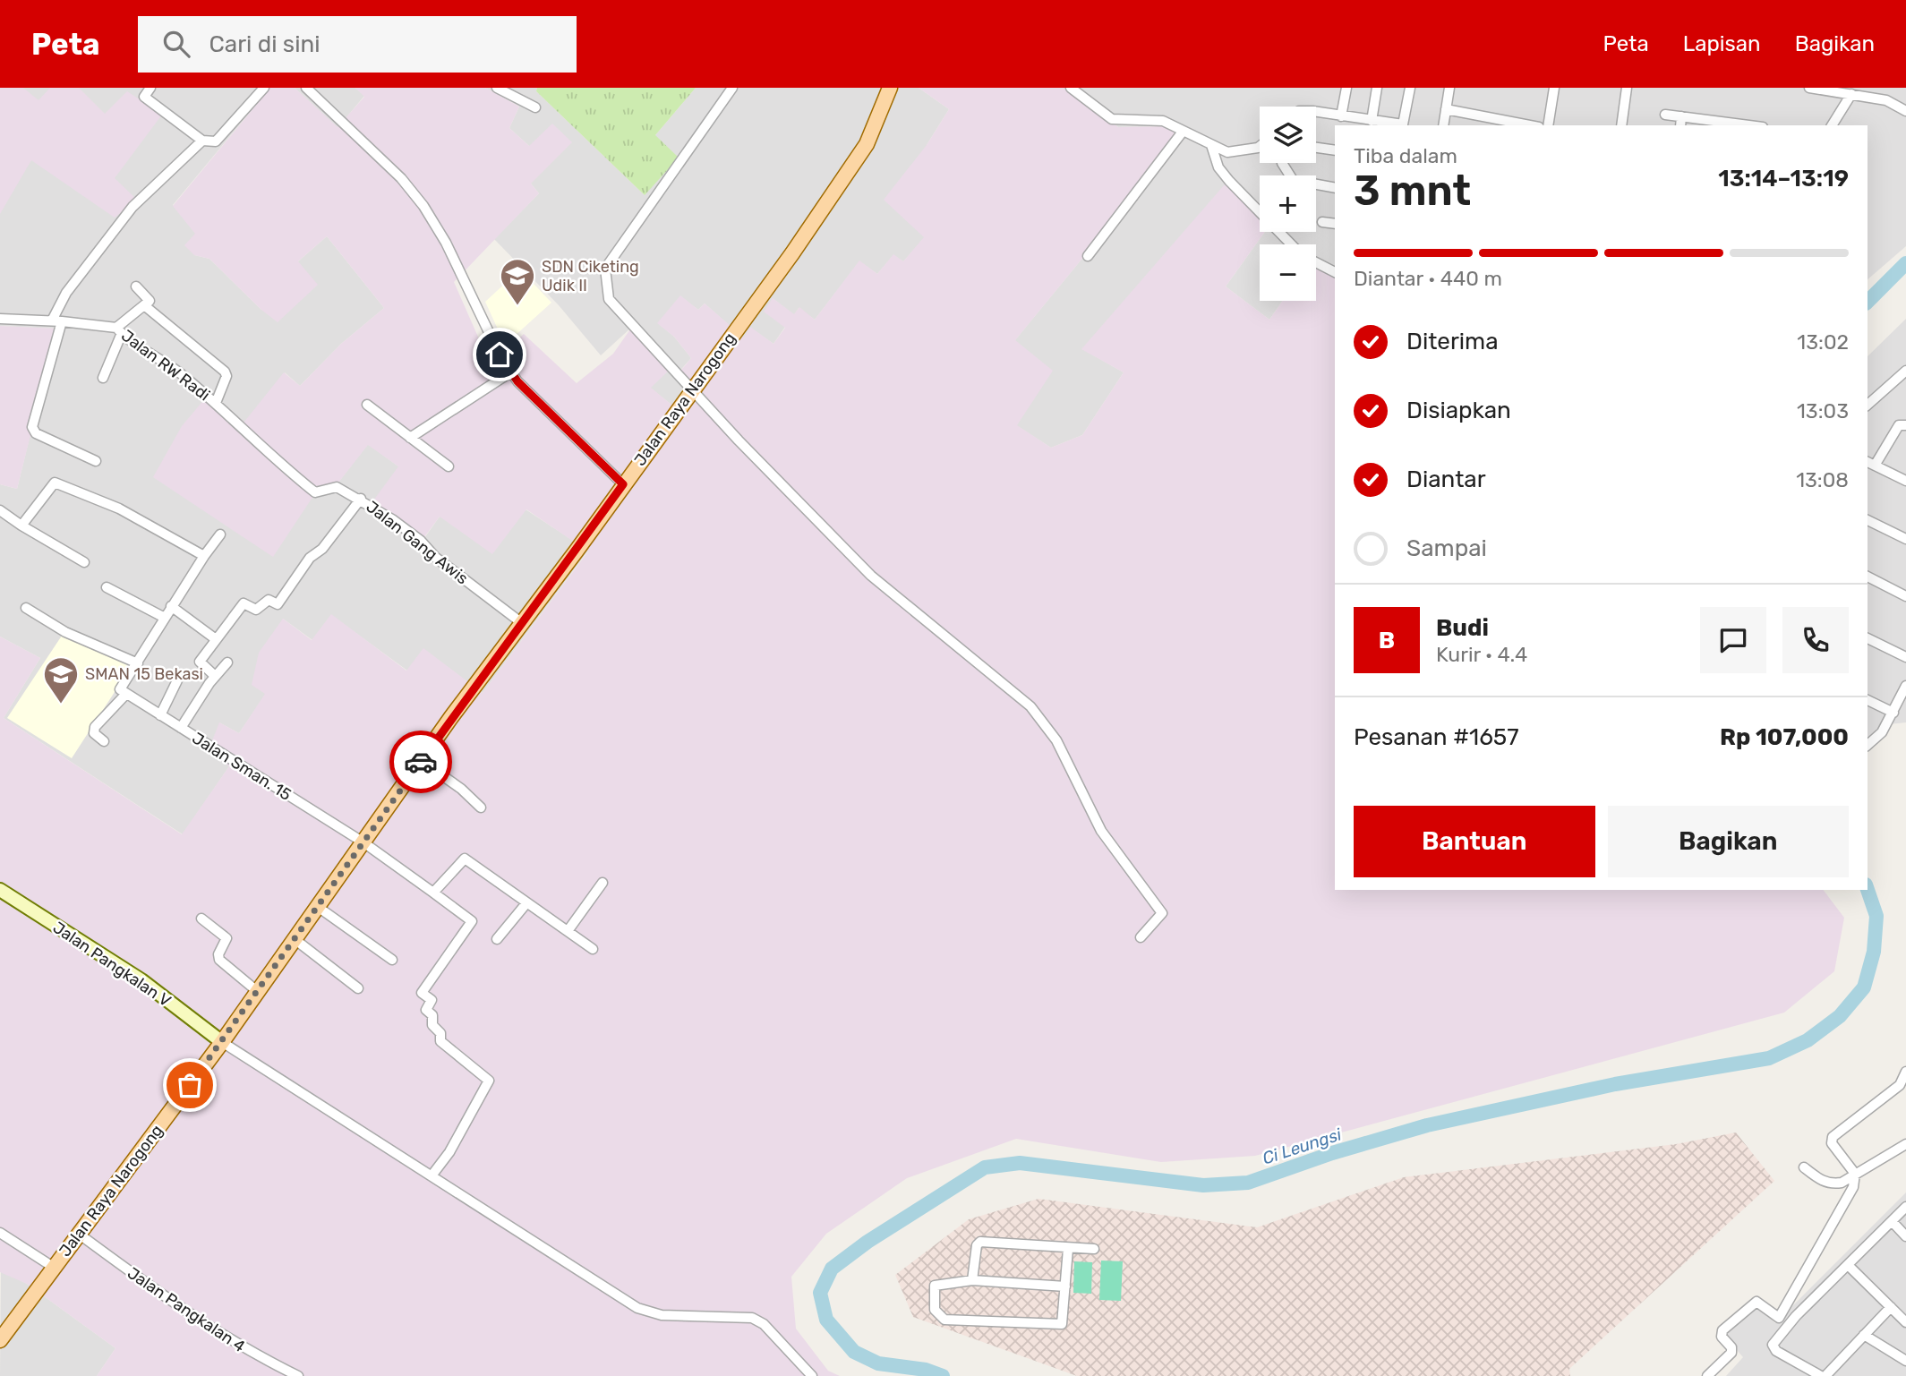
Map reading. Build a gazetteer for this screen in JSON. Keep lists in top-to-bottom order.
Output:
{
  "streets": {
    "main road": ["Jalan Raya Narogong"],
    "street": [
      "Jalan RW Radi",
      "Jalan Gang Awis",
      "Jalan Sman. 15",
      "Jalan Pangkalan V",
      "Jalan Pangkalan 4"
    ]
  },
  "crossings": [
    ["Jalan RW Radi", "Jalan Gang Awis"],
    ["Jalan Raya Narogong", "Jalan Gang Awis"],
    ["Jalan Raya Narogong", "Jalan Sman. 15"],
    ["Jalan Raya Narogong", "Jalan Pangkalan V"],
    ["Jalan Raya Narogong", "Jalan Pangkalan 4"]
  ],
  "water": ["Ci Leungsi"],
  "places": {
    "school or university": ["SDN Ciketing Udik II", "SMAN 15 Bekasi"]
  },
  "page": {
    "header": "Peta",
    "search": "Cari di sini",
    "nav": ["Peta", "Lapisan", "Bagikan"],
    "map_buttons": ["+", "−"],
    "heading": ["3 mnt", "Tiba dalam", "13:14–13:19"],
    "panel": [
      "Budi",
      "Kurir · 4.4",
      "Pesanan #1657",
      "Rp 107,000"
    ],
    "bar": "Diantar · 440 m",
    "list": [
      ["Diterima", "13:02"],
      ["Disiapkan", "13:03"],
      ["Diantar", "13:08"],
      "Sampai"
    ],
    "round": "B",
    "buttons": ["Bantuan", "Bagikan"]
  }
}
